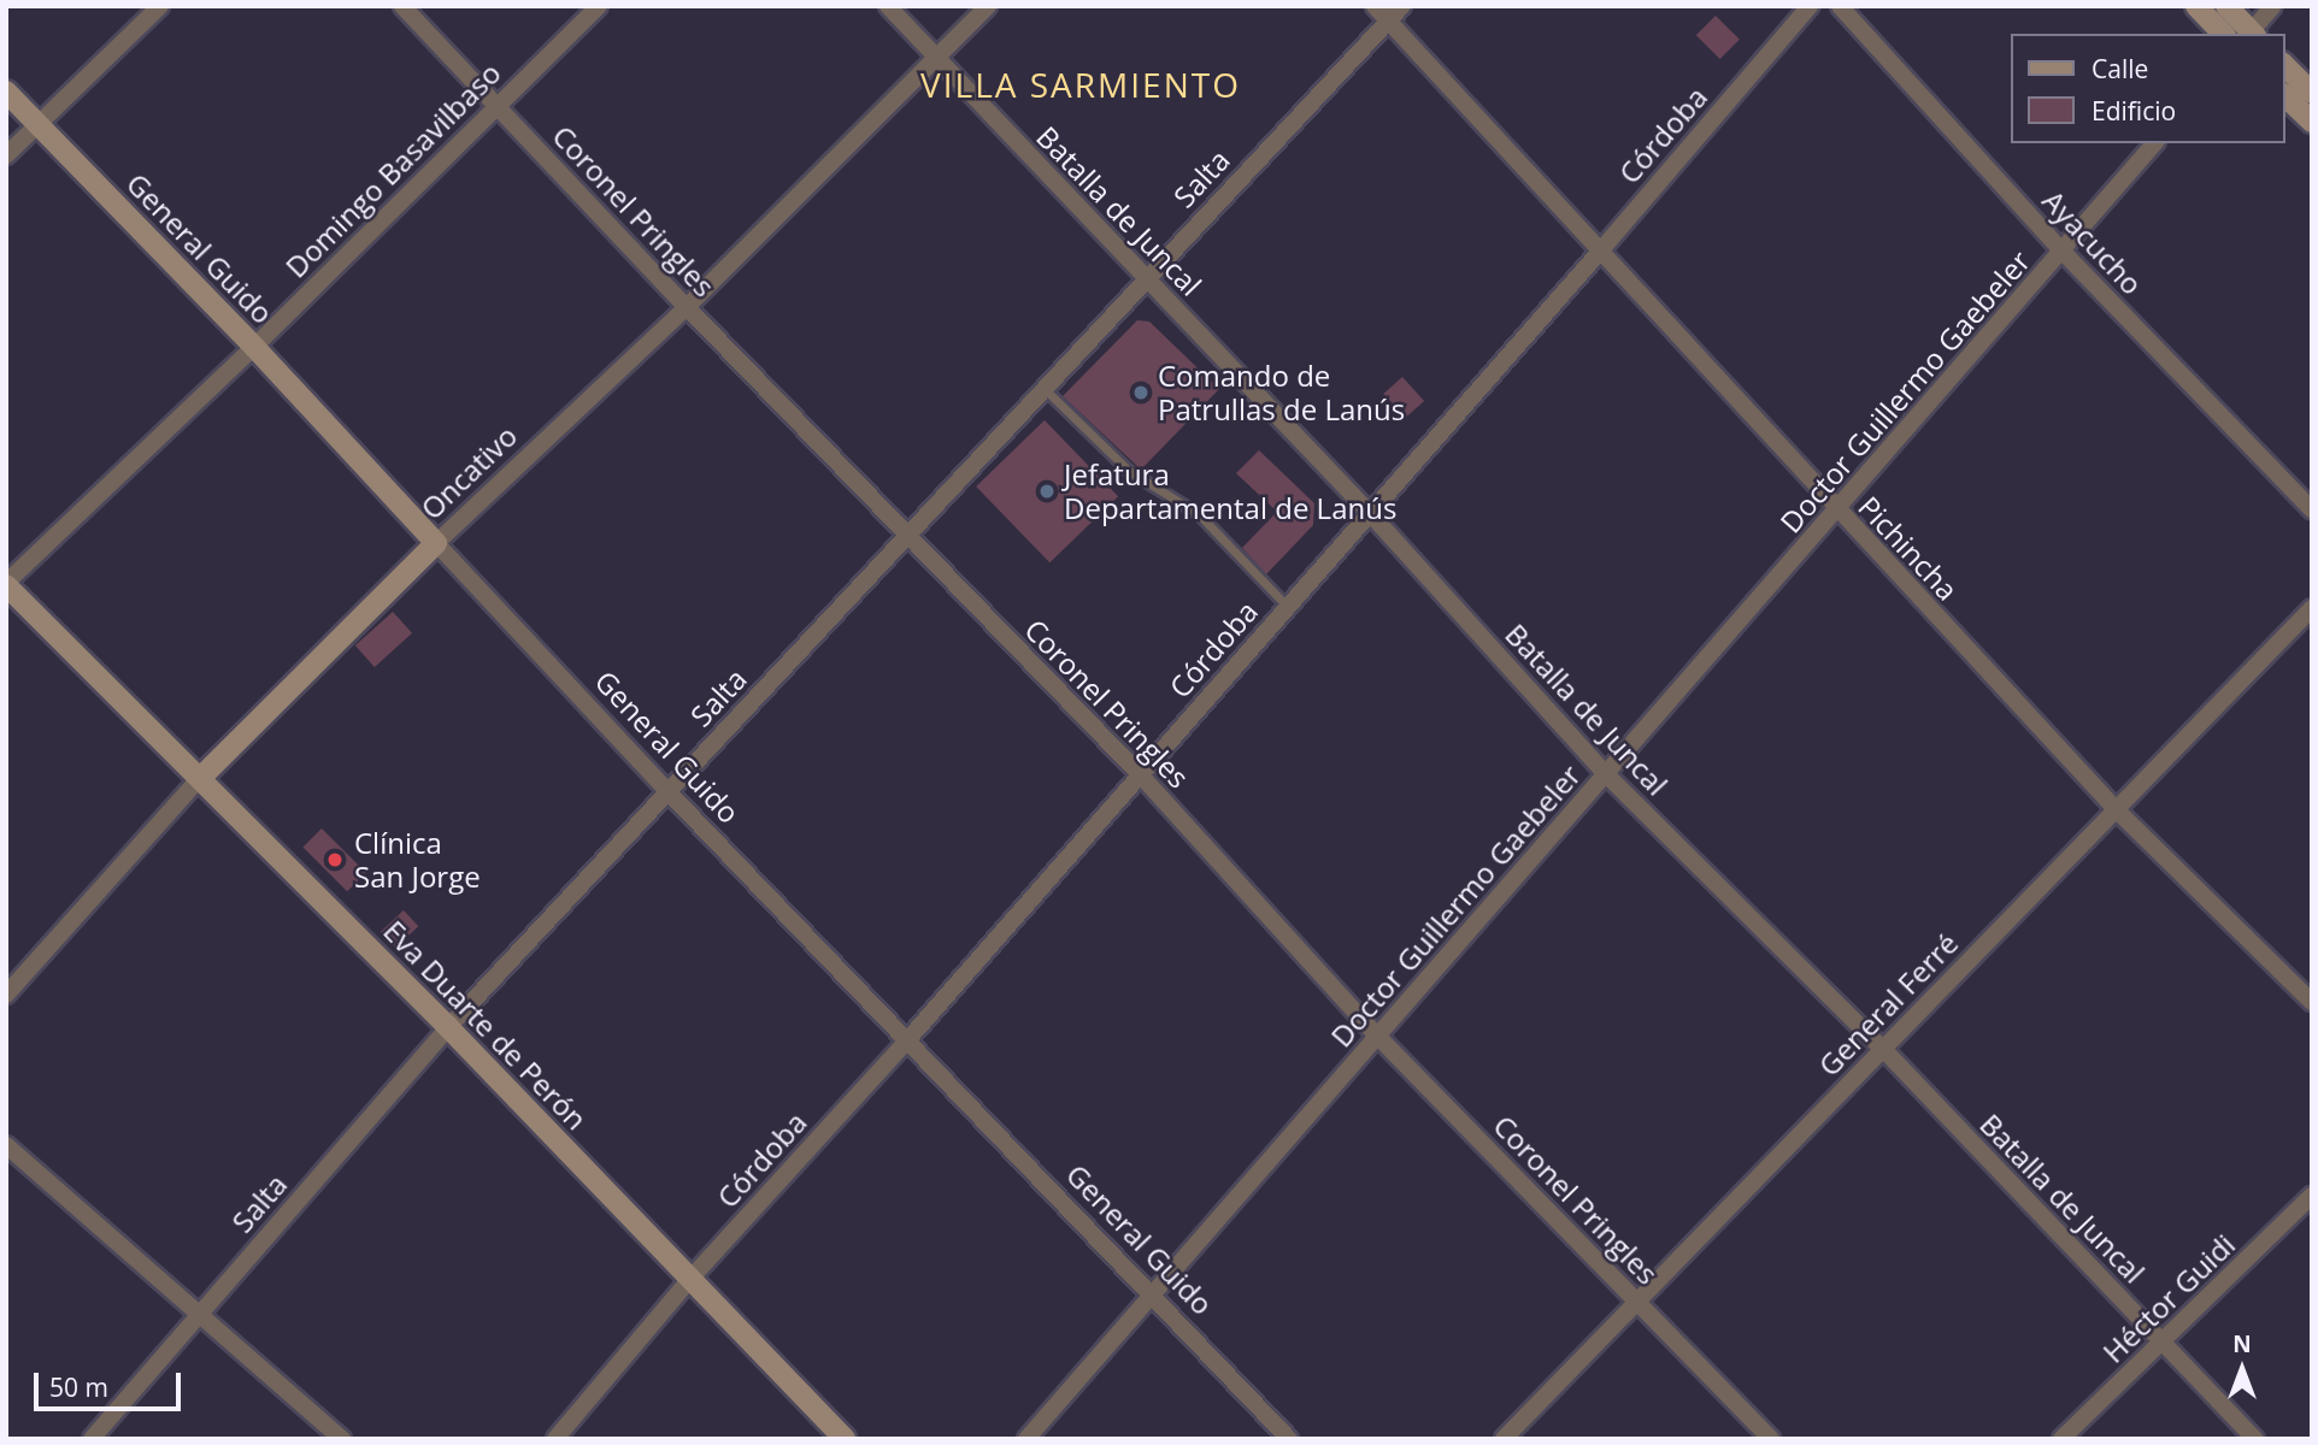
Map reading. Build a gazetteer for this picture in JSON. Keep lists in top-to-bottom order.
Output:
{
  "streets": {
    "main road": ["General Guido", "Oncativo", "Eva Duarte de Perón"],
    "street": [
      "Córdoba",
      "Domingo Basavilbaso",
      "Salta",
      "Coronel Pringles",
      "Batalla de Juncal",
      "Ayacucho",
      "Doctor Guillermo Gaebeler",
      "Pichincha",
      "General Ferré",
      "Héctor Guidi"
    ]
  },
  "crossings": [
    ["Córdoba", "Coronel Pringles"],
    ["Córdoba", "Batalla de Juncal"],
    ["Córdoba", "General Guido"],
    ["Córdoba", "Pichincha"],
    ["Córdoba", "Eva Duarte de Perón"],
    ["Domingo Basavilbaso", "Coronel Pringles"],
    ["Domingo Basavilbaso", "General Guido"],
    ["Domingo Basavilbaso", "Eva Duarte de Perón"],
    ["Salta", "Coronel Pringles"],
    ["Salta", "Batalla de Juncal"],
    ["Salta", "General Guido"],
    ["Salta", "Pichincha"],
    ["Salta", "Eva Duarte de Perón"],
    ["Coronel Pringles", "Doctor Guillermo Gaebeler"],
    ["Coronel Pringles", "Oncativo"],
    ["Coronel Pringles", "General Ferré"],
    ["Batalla de Juncal", "Doctor Guillermo Gaebeler"],
    ["Batalla de Juncal", "Oncativo"],
    ["Batalla de Juncal", "General Ferré"],
    ["Batalla de Juncal", "Héctor Guidi"],
    ["Ayacucho", "Doctor Guillermo Gaebeler"],
    ["General Guido", "Doctor Guillermo Gaebeler"],
    ["General Guido", "Oncativo"],
    ["Doctor Guillermo Gaebeler", "Pichincha"],
    ["Oncativo", "Eva Duarte de Perón"],
    ["Pichincha", "General Ferré"]
  ],
  "districts": ["VILLA SARMIENTO"],
  "places": ["Comando de Patrullas de Lanús", "Jefatura Departamental de Lanús", "Clínica San Jorge"],
  "legend": ["Calle", "Edificio"],
  "scale_bar": "50 m",
  "north": "top"
}
